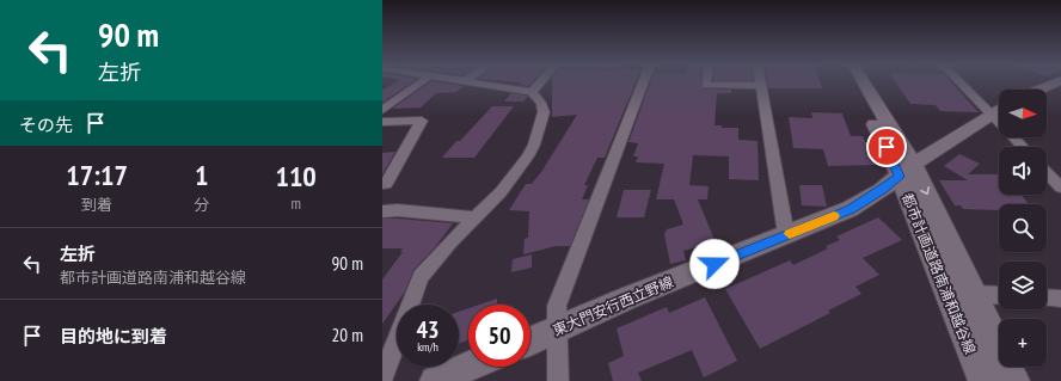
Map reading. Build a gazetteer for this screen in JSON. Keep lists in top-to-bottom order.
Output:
{
  "streets": {
    "street": ["都市計画道路南浦和越谷線", "東大門安行西立野線"]
  },
  "crossings": [
    ["都市計画道路南浦和越谷線", "東大門安行西立野線"]
  ],
  "north": "right",
  "page": {
    "turn": ["90 m", "左折"],
    "map_buttons": "+",
    "then": "その先",
    "eta": [
      "17:17",
      "到着",
      "1",
      "分",
      "110",
      "m"
    ],
    "list": [
      {
        "name": "左折",
        "note": "都市計画道路南浦和越谷線",
        "value": "90 m"
      },
      {
        "name": "目的地に到着",
        "value": "20 m"
      }
    ],
    "speed": "43 km/h",
    "limit": "50"
  }
}
